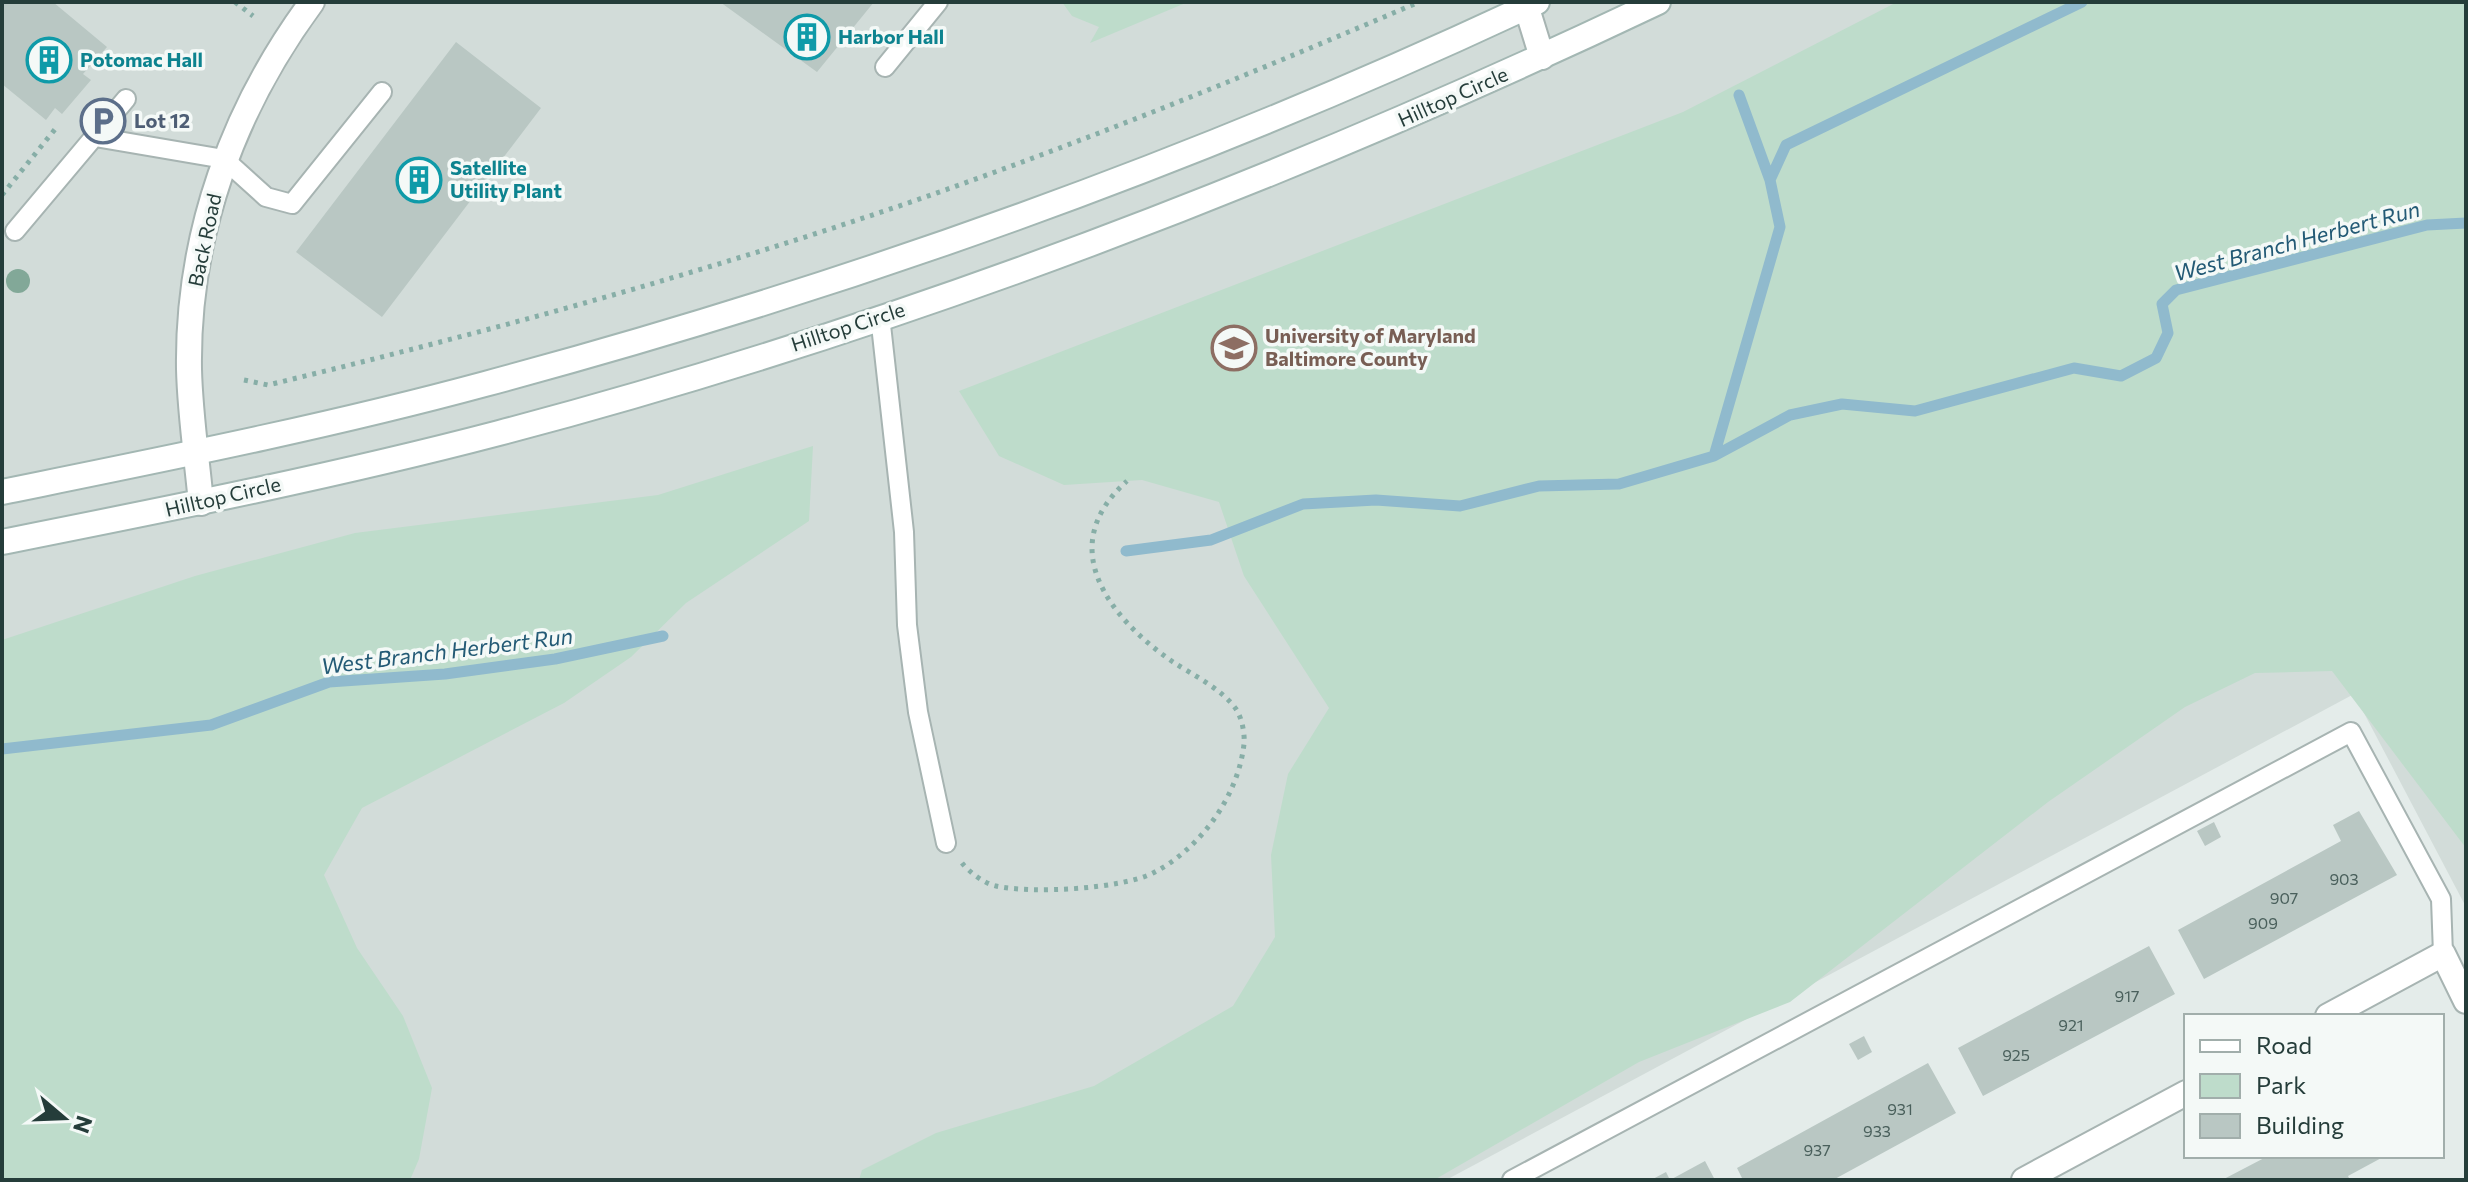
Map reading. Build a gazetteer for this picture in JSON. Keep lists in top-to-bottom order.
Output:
{
  "streets": {
    "street": ["Hilltop Circle", "Back Road"]
  },
  "crossings": [
    ["Hilltop Circle", "Back Road"]
  ],
  "water": ["West Branch Herbert Run"],
  "places": {
    "building": ["Harbor Hall", "Potomac Hall", "Satellite Utility Plant"],
    "parking": ["Lot 12"],
    "school or university": ["University of Maryland Baltimore County"]
  },
  "house_numbers": [
    "903",
    "907",
    "909",
    "917",
    "921",
    "925",
    "931",
    "933",
    "937"
  ],
  "legend": ["Road", "Park", "Building"],
  "north": "right"
}
